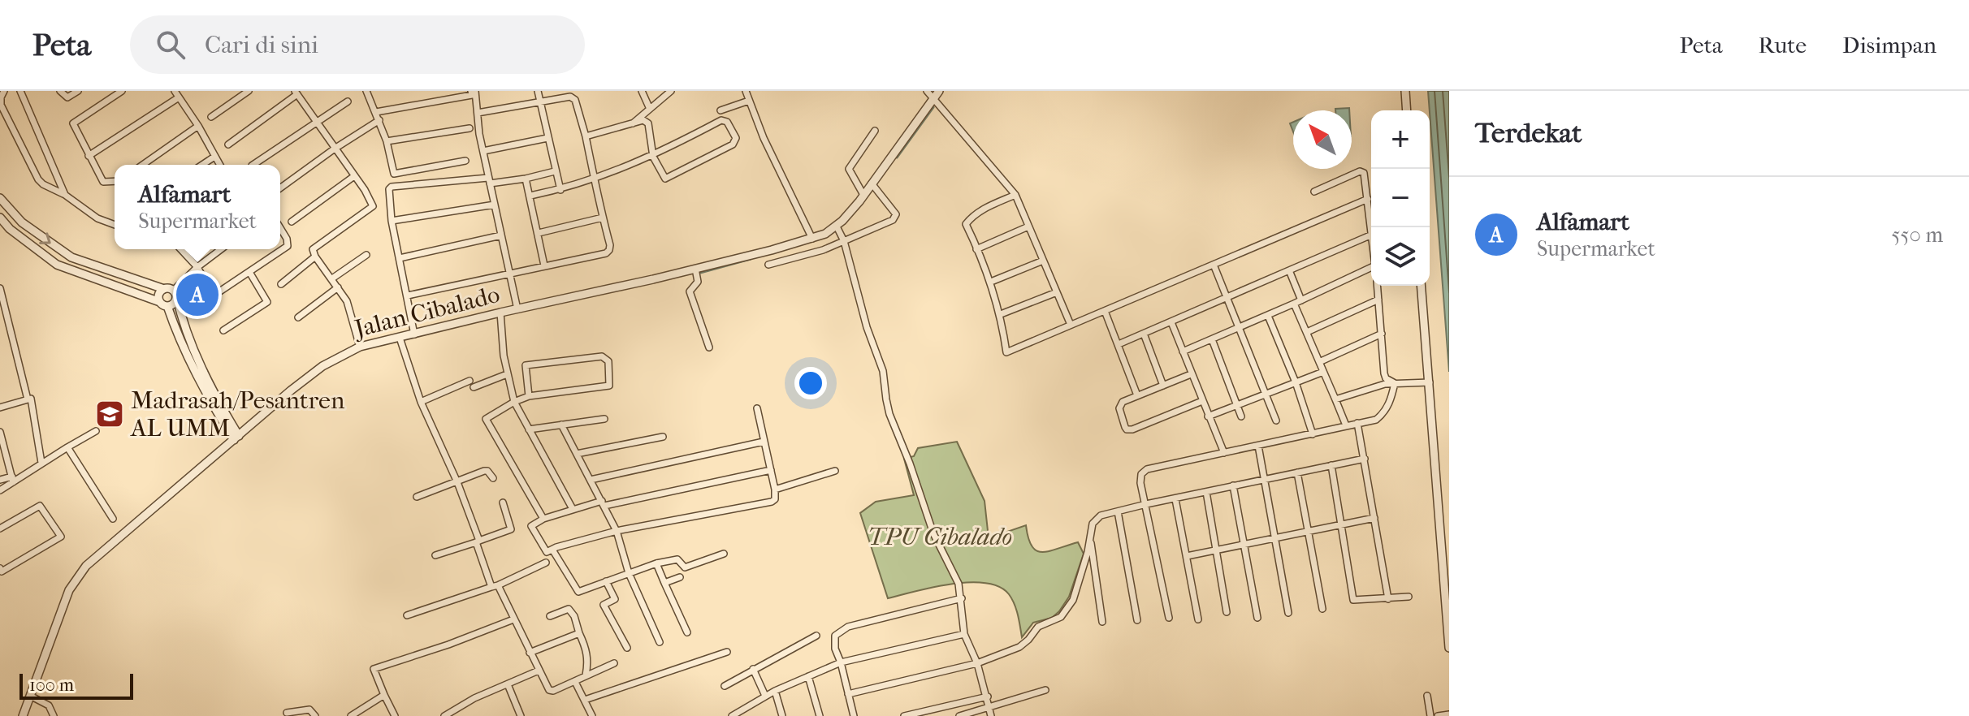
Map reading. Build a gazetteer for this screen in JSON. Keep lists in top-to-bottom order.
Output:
{
  "streets": {
    "street": ["Jalan Cibalado"]
  },
  "parks": ["TPU Cibalado"],
  "places": {
    "school or university": ["Madrasah/Pesantren AL UMM"]
  },
  "scale_bar": "100 m",
  "north": "top left",
  "page": {
    "header": "Peta",
    "search": "Cari di sini",
    "nav": ["Peta", "Rute", "Disimpan"],
    "heading": "Terdekat",
    "map_buttons": ["+", "−"],
    "popup": ["Alfamart", "Supermarket"],
    "list": [
      {
        "mark": "A",
        "name": "Alfamart",
        "note": "Supermarket",
        "value": "550 m"
      }
    ],
    "pins": "A",
    "scale": "100 m"
  }
}
